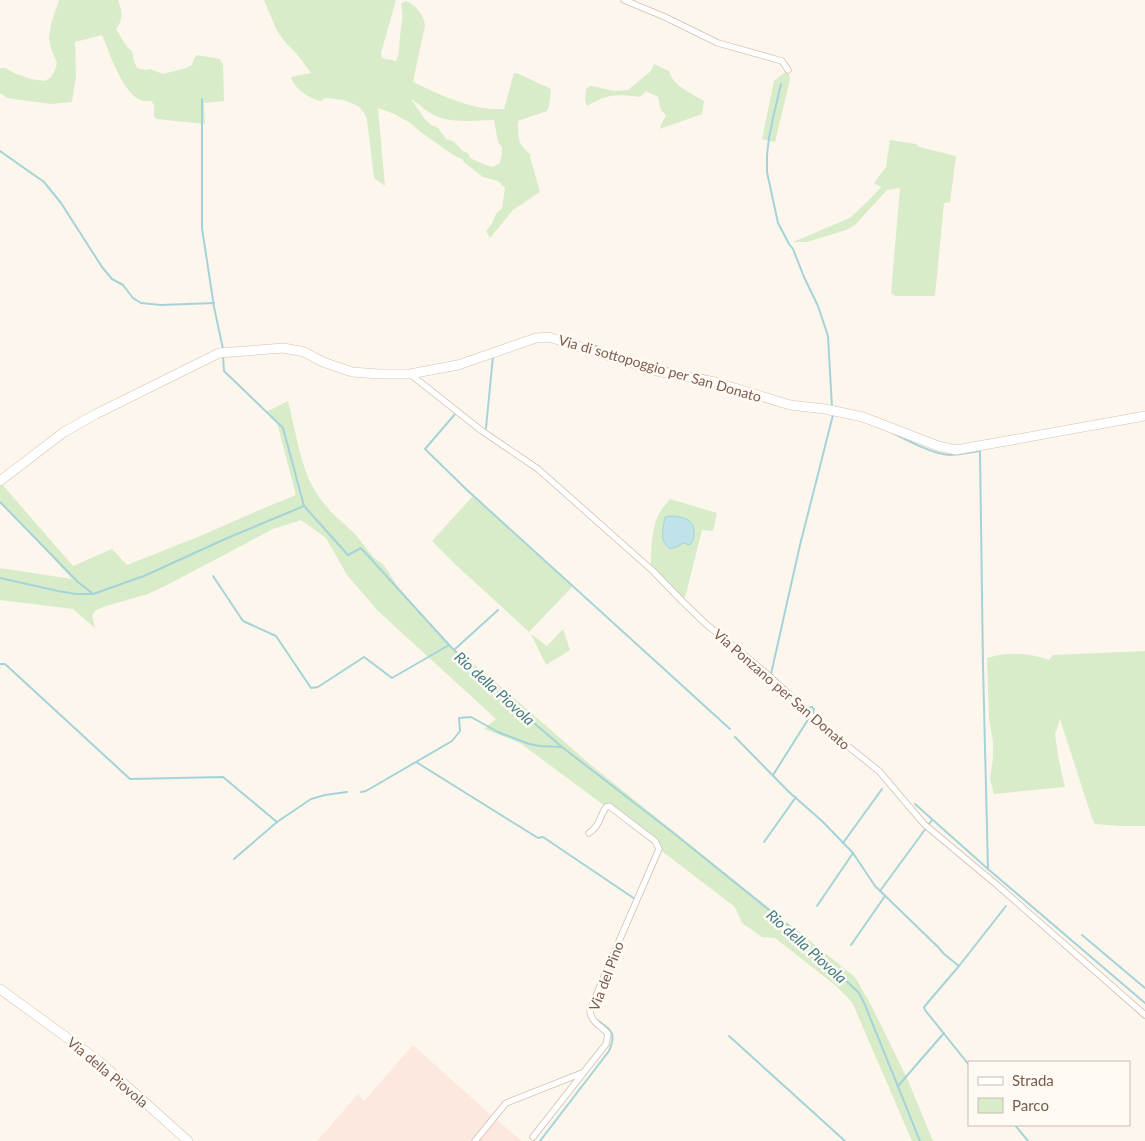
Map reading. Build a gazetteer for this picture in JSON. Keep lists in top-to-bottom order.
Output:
{
  "streets": {
    "street": [
      "Via di sottopoggio per San Donato",
      "Via Ponzano per San Donato",
      "Via del Pino",
      "Via della Piovola"
    ]
  },
  "crossings": [
    ["Via di sottopoggio per San Donato", "Via Ponzano per San Donato"]
  ],
  "water": ["Rio della Piovola"],
  "legend": ["Strada", "Parco"]
}
